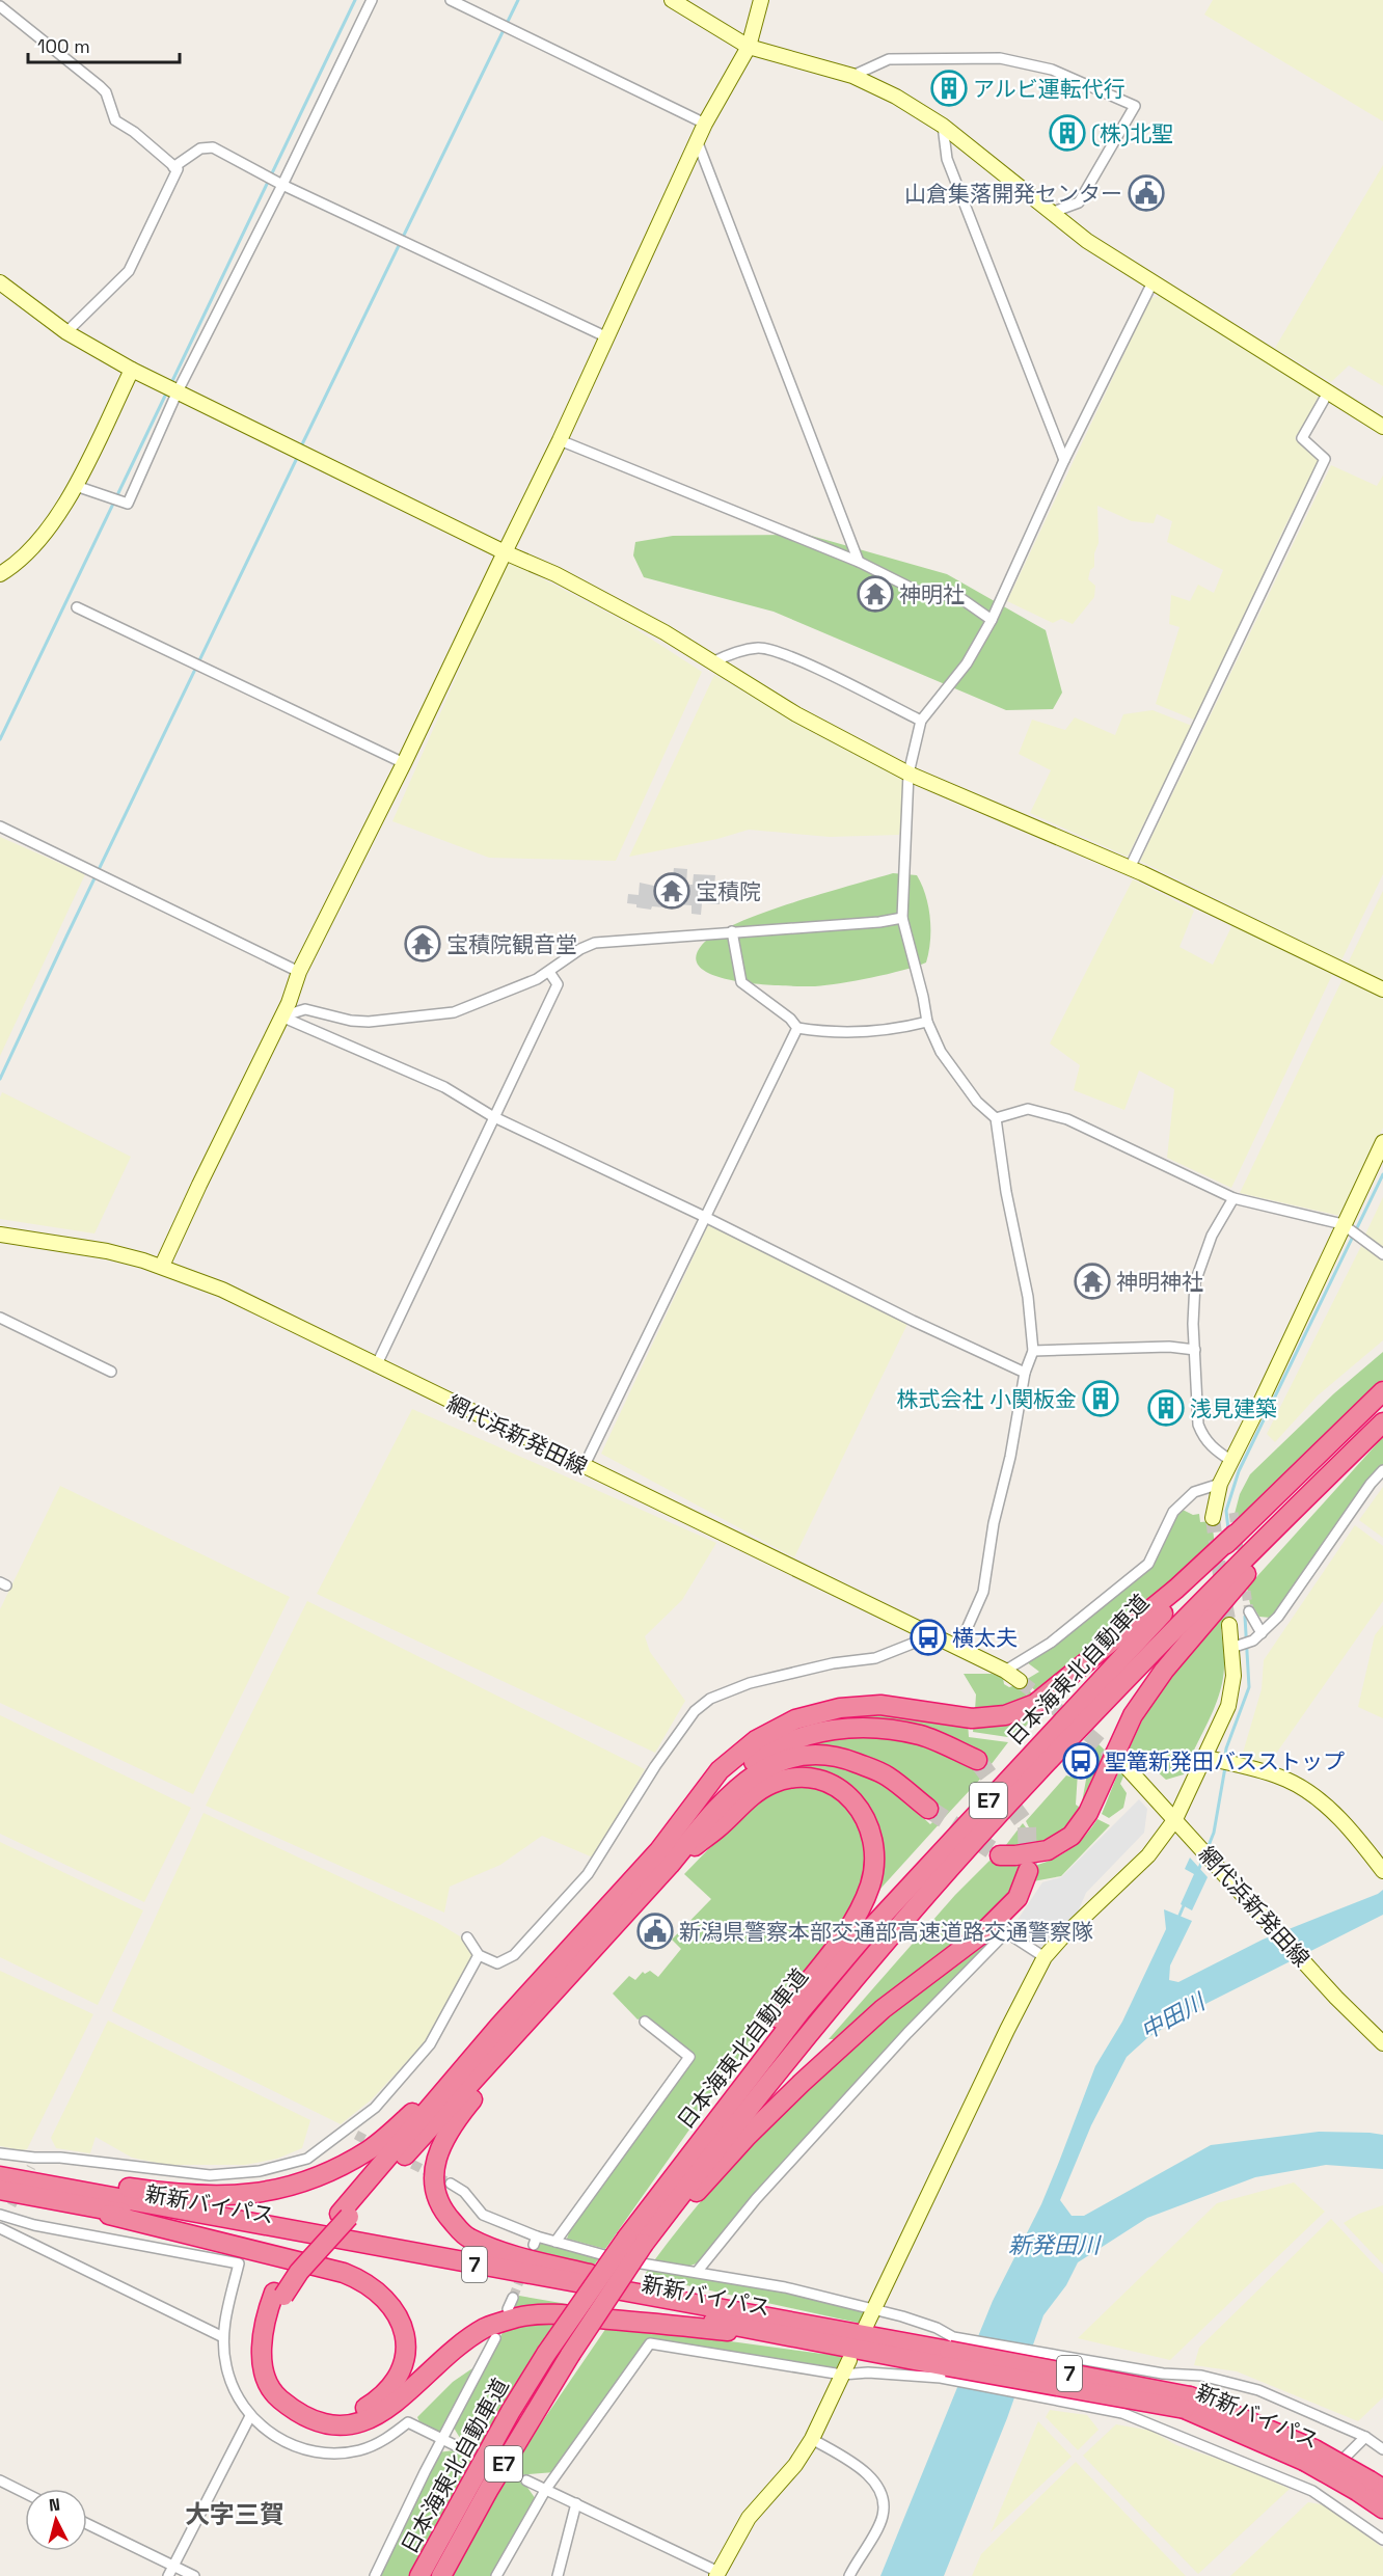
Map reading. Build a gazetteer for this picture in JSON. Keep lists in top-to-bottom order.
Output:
{
  "streets": {
    "highway": [
      "日本海東北自動車道",
      "E7",
      "新新バイパス",
      "7"
    ],
    "street": ["網代浜新発田線"]
  },
  "districts": ["大字三賀"],
  "water": ["中田川", "新発田川"],
  "places": {
    "building": [
      "アルビ運転代行",
      "(株)北聖",
      "株式会社 小関板金",
      "浅見建築"
    ],
    "public building": ["山倉集落開発センター", "新潟県警察本部交通部高速道路交通警察隊"],
    "temple": [
      "神明社",
      "宝積院",
      "宝積院観音堂",
      "神明神社"
    ],
    "bus stop": ["横太夫", "聖篭新発田バスストップ"]
  },
  "scale_bar": "100 m",
  "north": "top"
}
